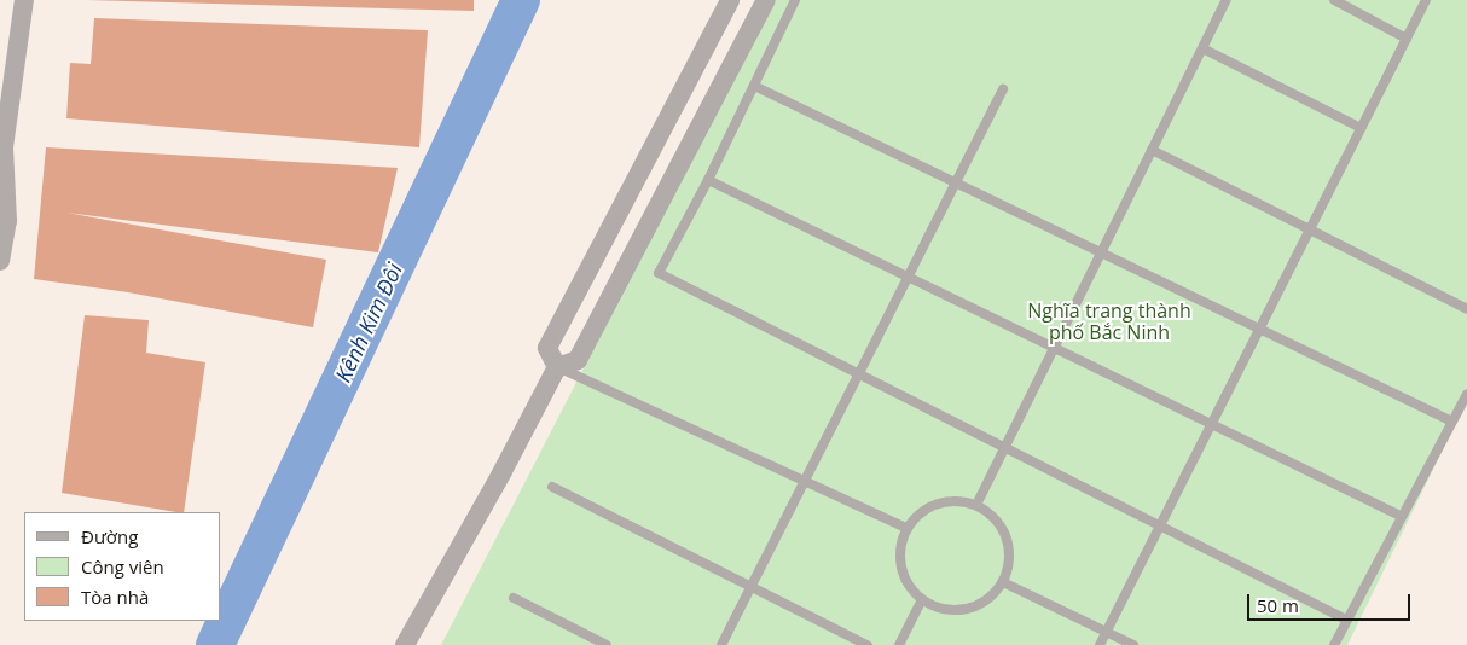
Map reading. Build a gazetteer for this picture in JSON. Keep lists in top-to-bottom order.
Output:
{
  "water": ["Kênh Kim Đôi"],
  "parks": ["Nghĩa trang thành phố Bắc Ninh"],
  "legend": ["Đường", "Công viên", "Tòa nhà"],
  "scale_bar": "50 m"
}
